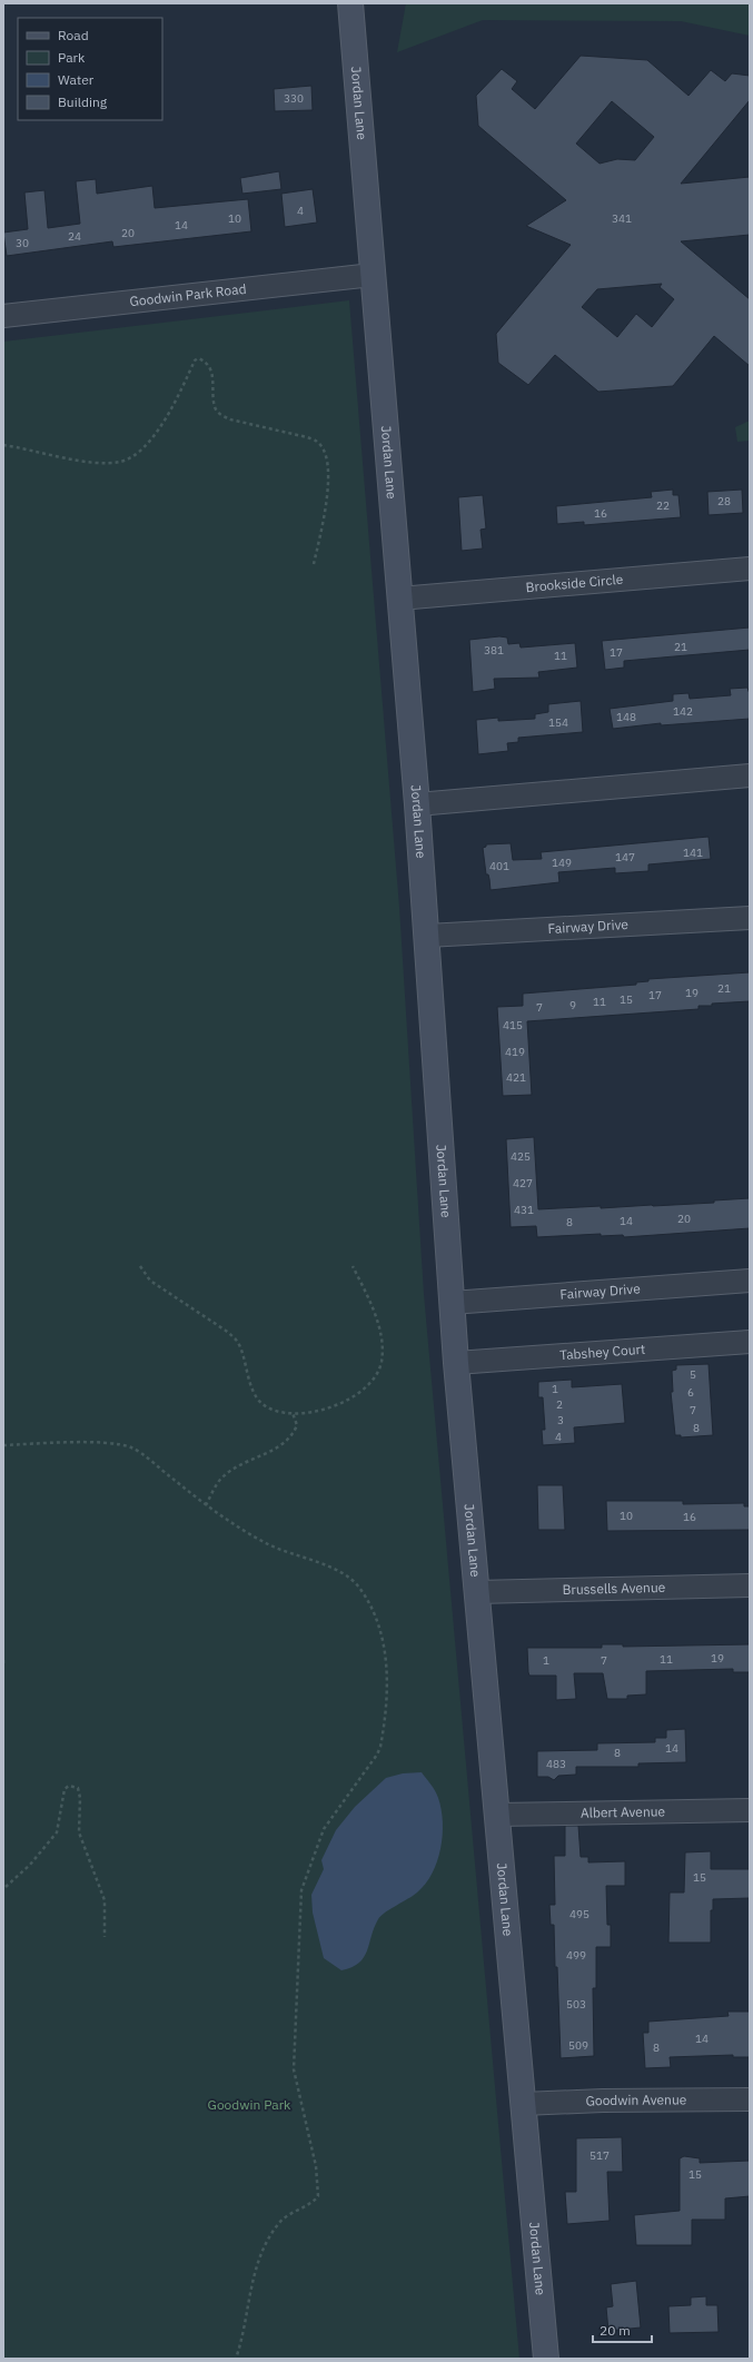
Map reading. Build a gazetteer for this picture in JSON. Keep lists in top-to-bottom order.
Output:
{
  "streets": {
    "main road": ["Jordan Lane"],
    "street": [
      "Goodwin Park Road",
      "Brookside Circle",
      "Fairway Drive",
      "Tabshey Court",
      "Brussells Avenue",
      "Albert Avenue",
      "Goodwin Avenue"
    ]
  },
  "crossings": [
    ["Jordan Lane", "Goodwin Park Road"],
    ["Jordan Lane", "Brookside Circle"],
    ["Jordan Lane", "Fairway Drive"],
    ["Jordan Lane", "Tabshey Court"],
    ["Jordan Lane", "Brussells Avenue"],
    ["Jordan Lane", "Albert Avenue"],
    ["Jordan Lane", "Goodwin Avenue"]
  ],
  "parks": ["Goodwin Park"],
  "house_numbers": [
    "330",
    "4",
    "10",
    "341",
    "14",
    "20",
    "24",
    "30",
    "28",
    "22",
    "16",
    "21",
    "381",
    "17",
    "11",
    "142",
    "148",
    "154",
    "141",
    "147",
    "149",
    "401",
    "21",
    "19",
    "17",
    "15",
    "11",
    "9",
    "7",
    "415",
    "419",
    "421",
    "425",
    "427",
    "431",
    "20",
    "14",
    "8",
    "5",
    "1",
    "6",
    "2",
    "7",
    "3",
    "8",
    "4",
    "10",
    "16",
    "19",
    "11",
    "1",
    "7",
    "14",
    "8",
    "483",
    "15",
    "495",
    "499",
    "503",
    "14",
    "509",
    "8",
    "517",
    "15"
  ],
  "legend": [
    "Road",
    "Park",
    "Water",
    "Building"
  ],
  "scale_bar": "20 m"
}
